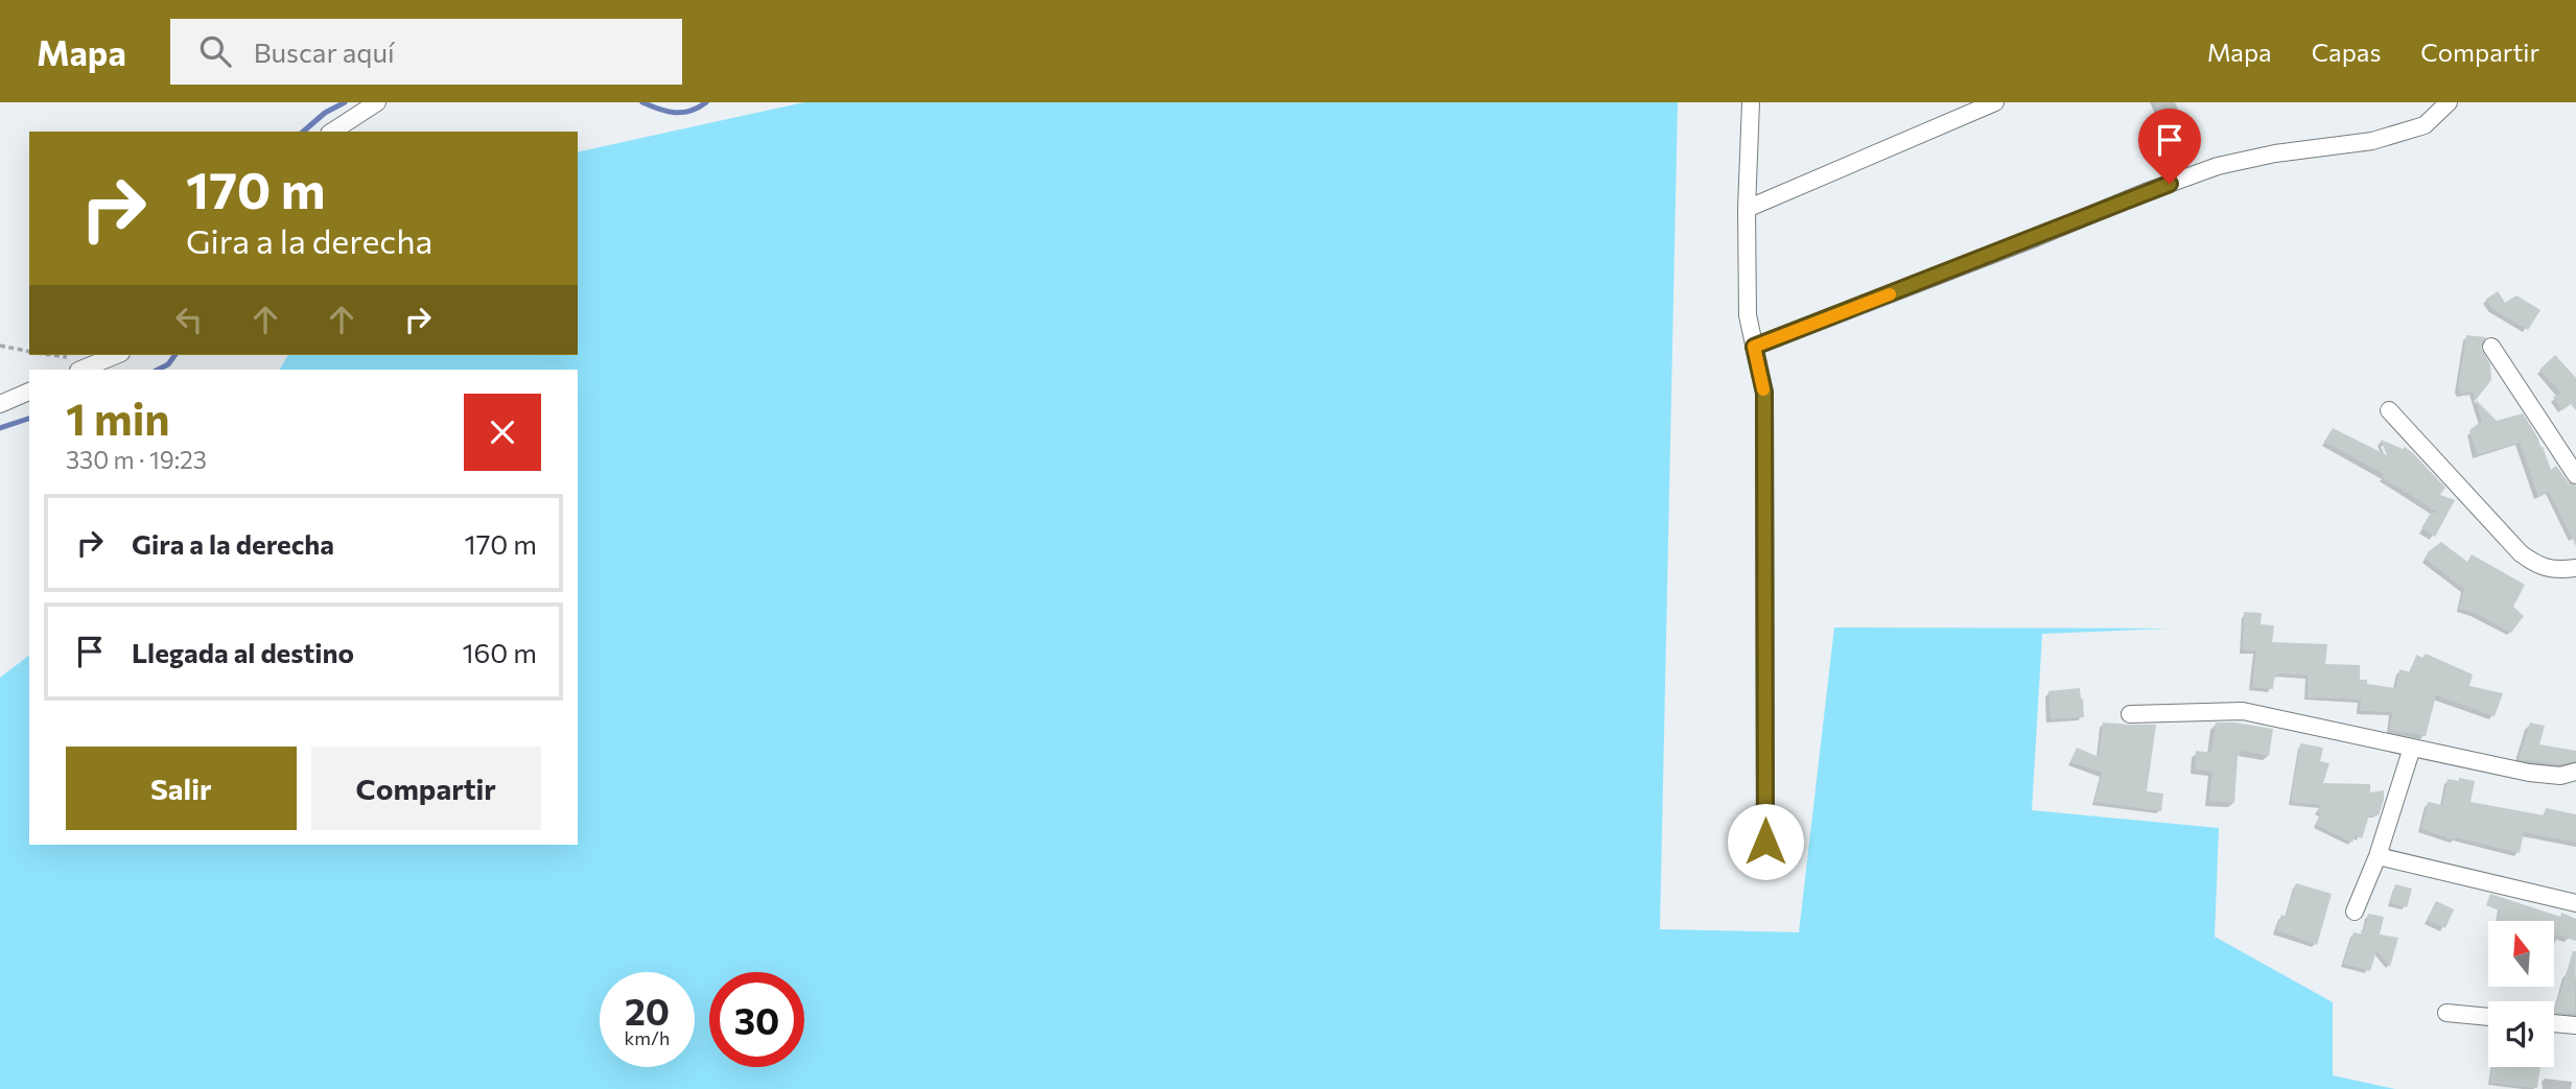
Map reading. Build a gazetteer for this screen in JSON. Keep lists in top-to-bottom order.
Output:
{
  "north": "top",
  "page": {
    "header": "Mapa",
    "search": "Buscar aquí",
    "nav": ["Mapa", "Capas", "Compartir"],
    "turn": ["170 m", "Gira a la derecha"],
    "heading": ["1 min", "330 m · 19:23"],
    "list": [
      {
        "name": "Gira a la derecha",
        "value": "170 m"
      },
      {
        "name": "Llegada al destino",
        "value": "160 m"
      }
    ],
    "buttons": ["Salir", "Compartir"],
    "speed": "20 km/h",
    "limit": "30"
  }
}
